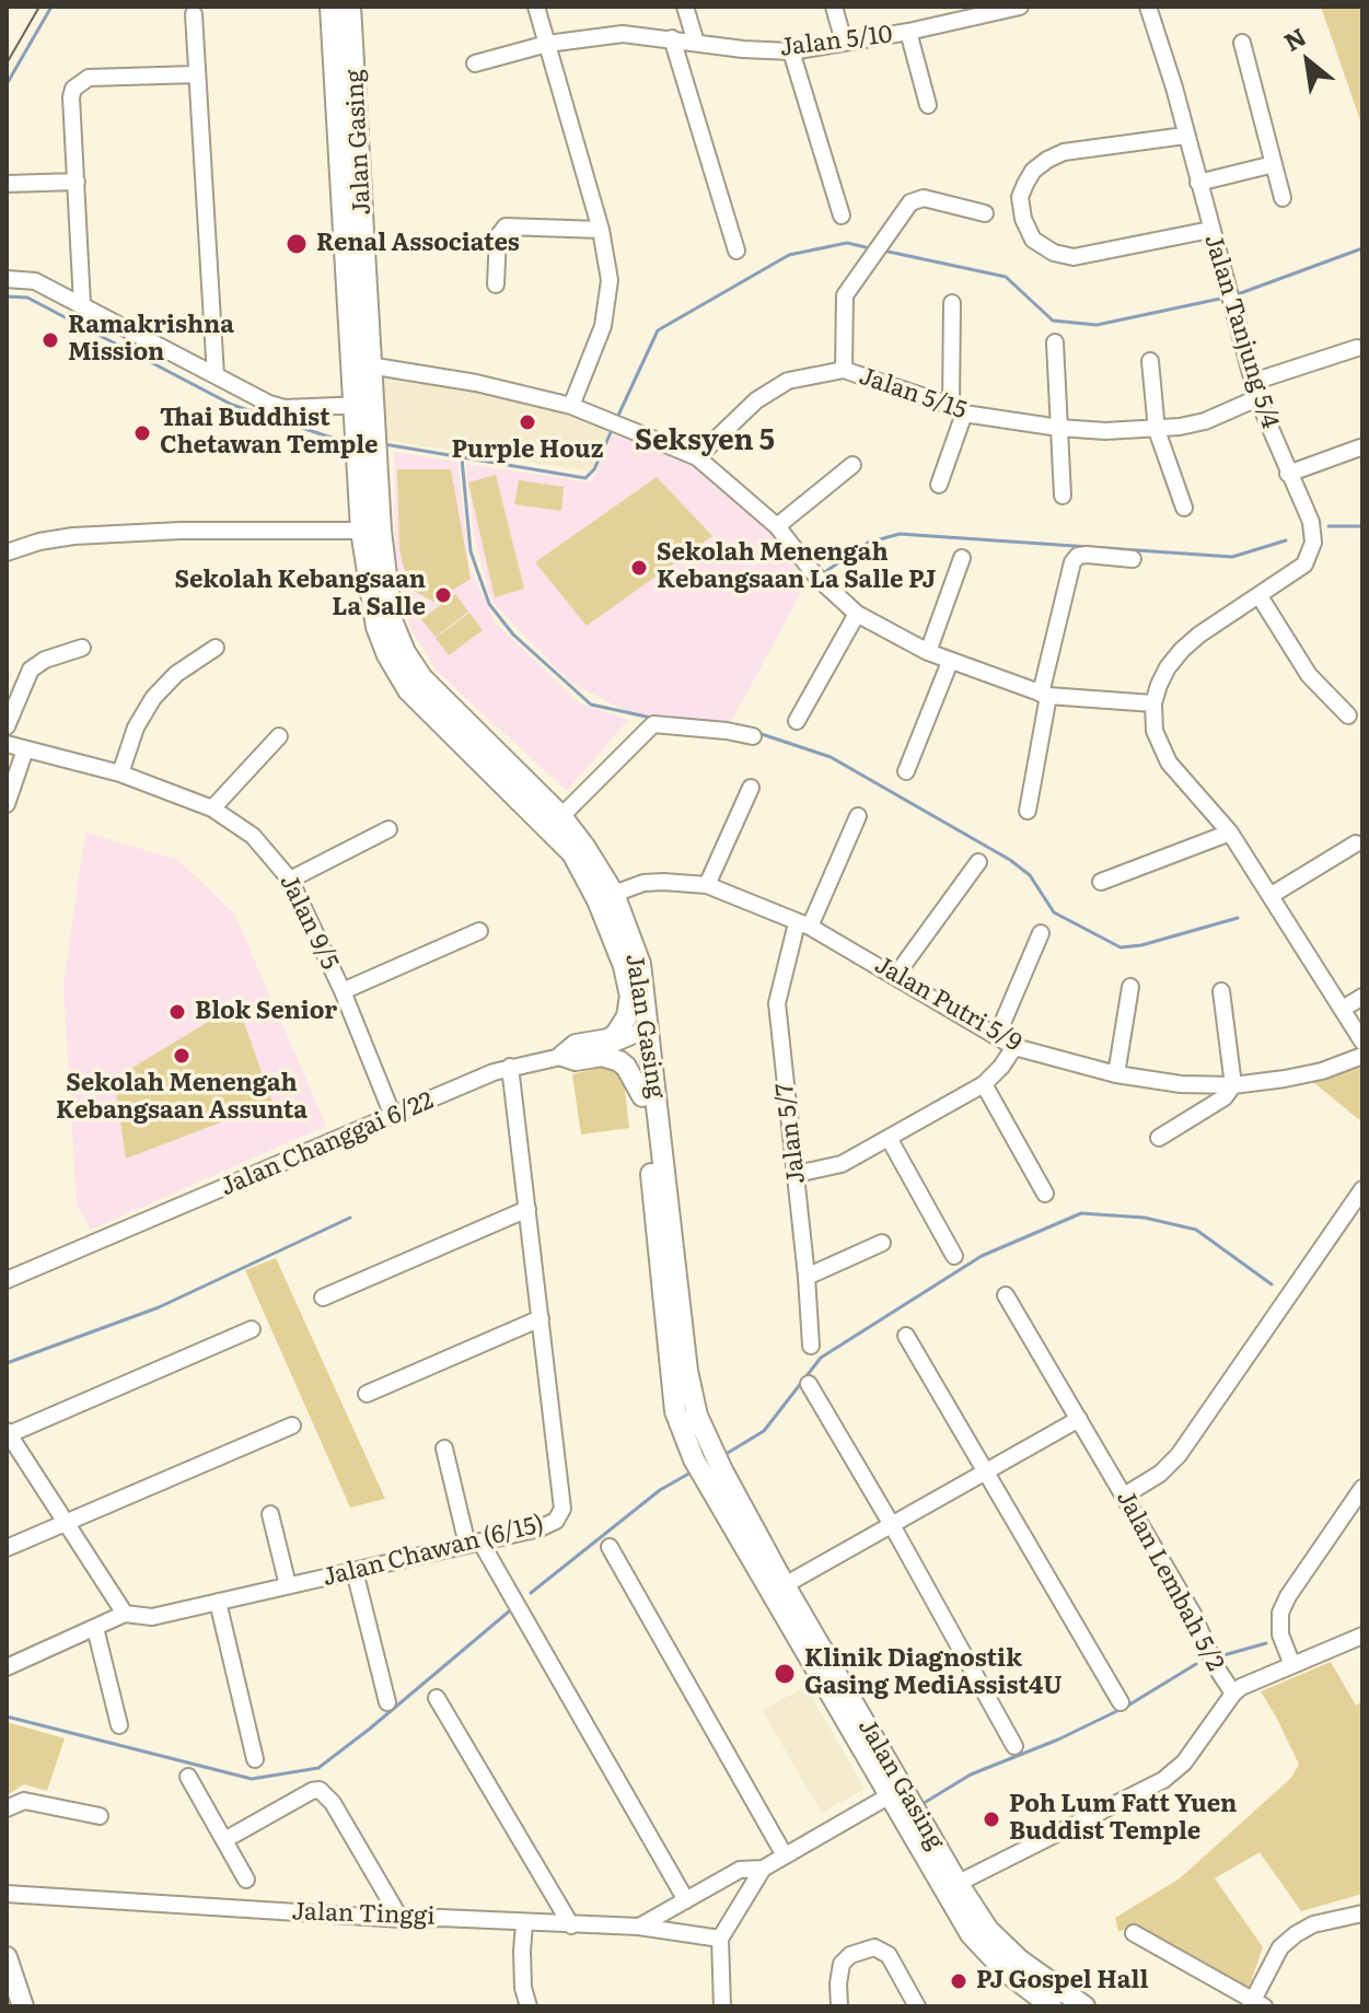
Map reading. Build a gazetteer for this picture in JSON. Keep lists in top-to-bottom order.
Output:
{
  "streets": {
    "main road": ["Jalan Gasing"],
    "street": [
      "Jalan 5/10",
      "Jalan Tanjung 5/4",
      "Jalan 5/15",
      "Jalan 9/5",
      "Jalan Putri 5/9",
      "Jalan 5/7",
      "Jalan Changgai 6/22",
      "Jalan Chawan (6/15)",
      "Jalan Lembah 5/2",
      "Jalan Tinggi"
    ]
  },
  "crossings": [
    ["Jalan Gasing", "Jalan Putri 5/9"],
    ["Jalan Gasing", "Jalan Changgai 6/22"],
    ["Jalan Gasing", "Jalan Lembah 5/2"],
    ["Jalan Tanjung 5/4", "Jalan 5/15"],
    ["Jalan 9/5", "Jalan Changgai 6/22"],
    ["Jalan Putri 5/9", "Jalan 5/7"],
    ["Jalan Changgai 6/22", "Jalan Chawan (6/15)"]
  ],
  "districts": ["Seksyen 5"],
  "places": [
    "Renal Associates",
    "Ramakrishna Mission",
    "Purple Houz",
    "Thai Buddhist Chetawan Temple",
    "Sekolah Menengah Kebangsaan La Salle PJ",
    "Sekolah Kebangsaan La Salle",
    "Blok Senior",
    "Sekolah Menengah Kebangsaan Assunta",
    "Klinik Diagnostik Gasing MediAssist4U",
    "Poh Lum Fatt Yuen Buddist Temple",
    "PJ Gospel Hall"
  ],
  "north": "top left"
}
